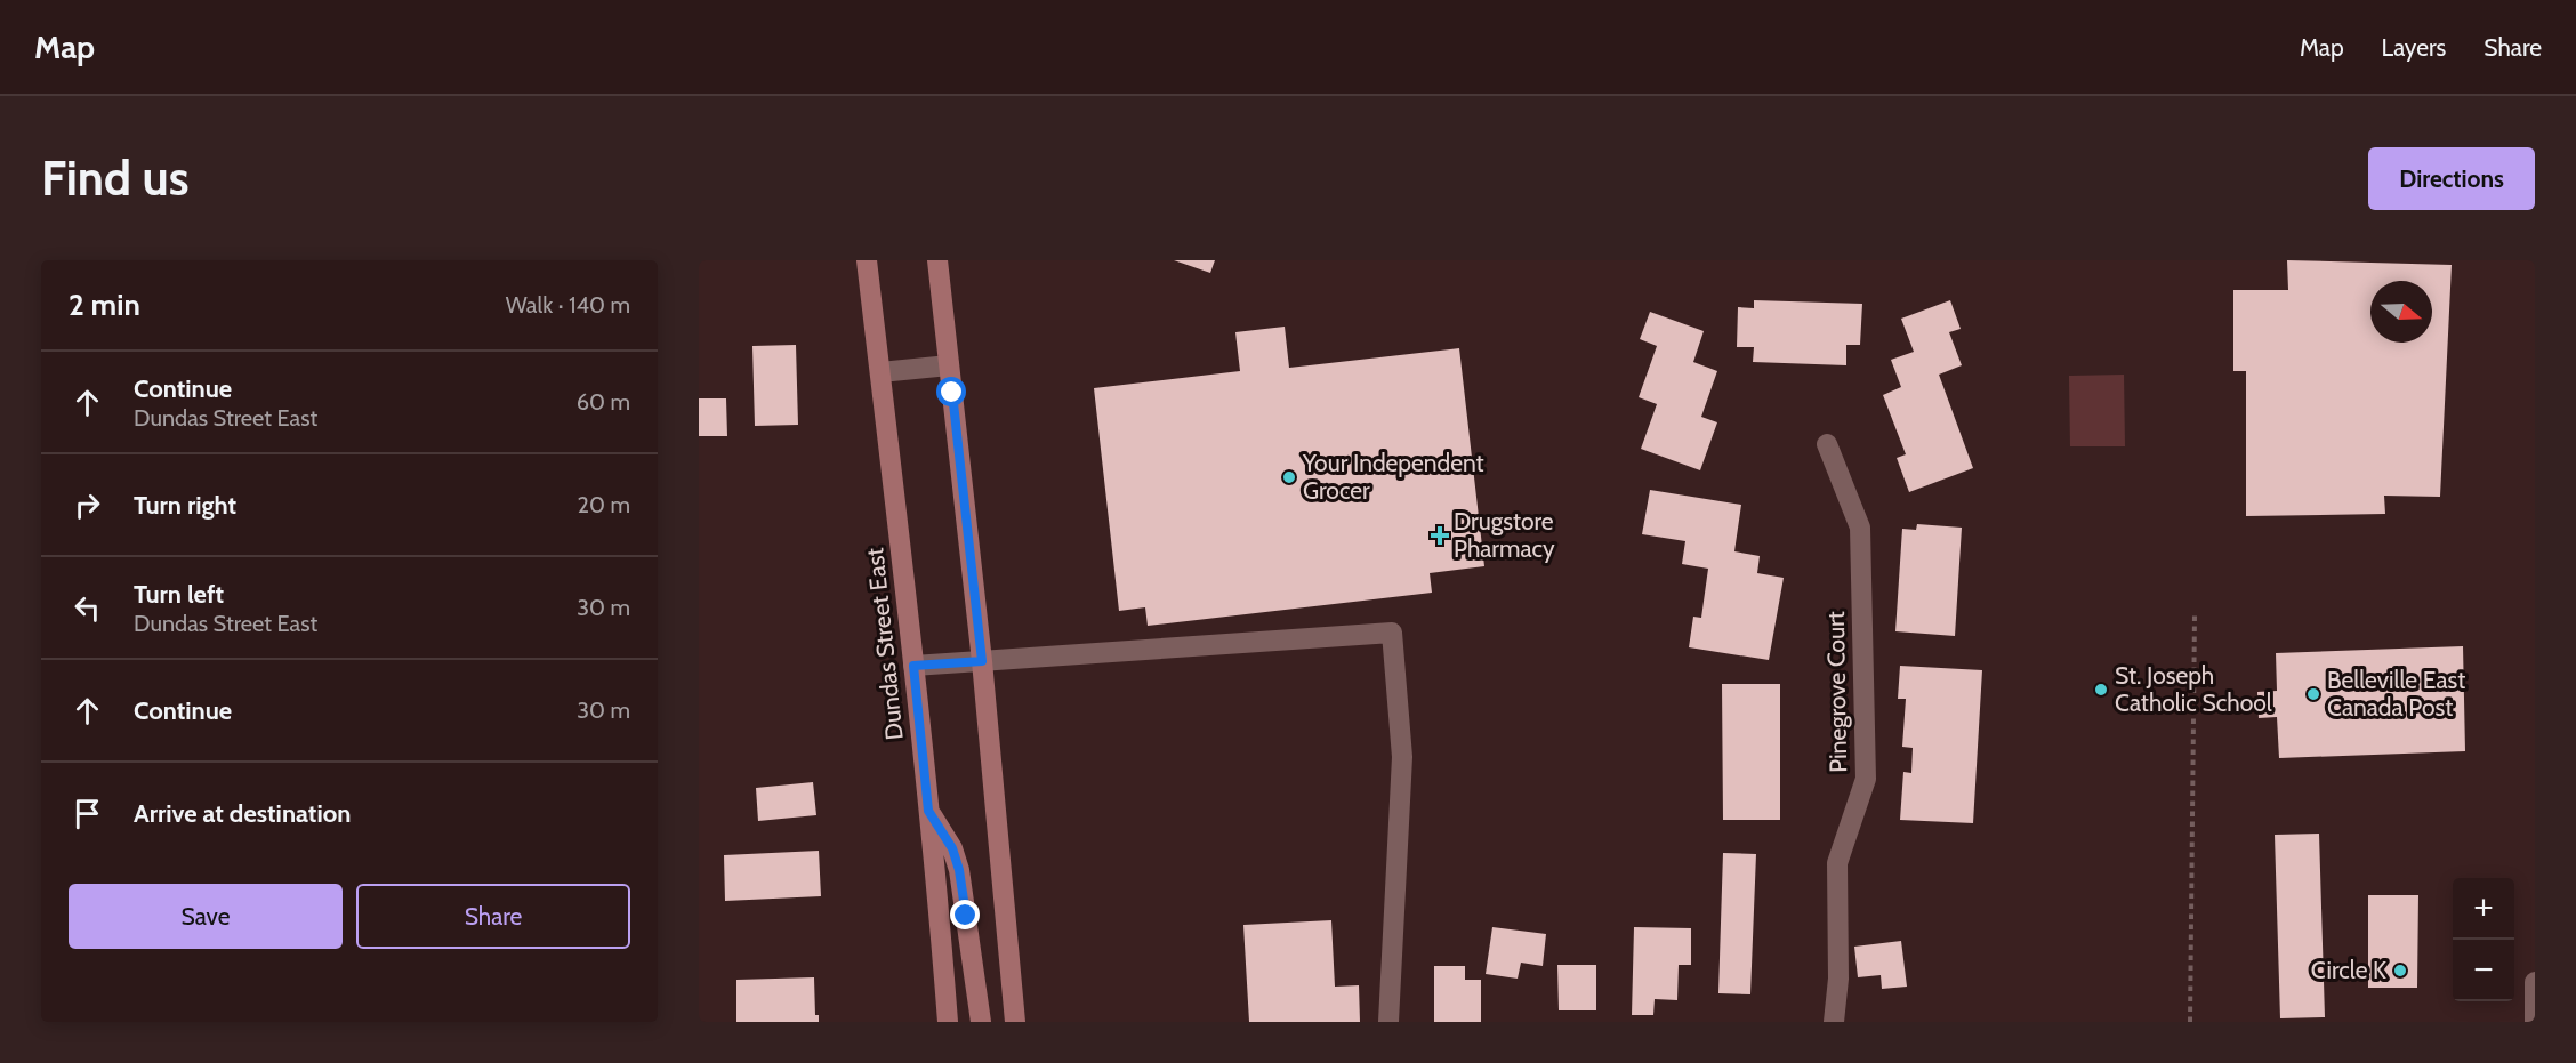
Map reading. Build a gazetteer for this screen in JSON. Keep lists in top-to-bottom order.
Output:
{
  "streets": {
    "main road": ["Dundas Street East"],
    "street": ["Pinegrove Court"]
  },
  "places": {
    "other": [
      "Your Independent Grocer",
      "St. Joseph Catholic School",
      "Belleville East Canada Post",
      "Circle K"
    ],
    "health": ["Drugstore Pharmacy"]
  },
  "north": "right",
  "page": {
    "header": "Map",
    "nav": ["Map", "Layers", "Share"],
    "buttons": [
      "Directions",
      ["Save", "Share"]
    ],
    "title": "Find us",
    "heading": ["2 min", "Walk · 140 m"],
    "list": [
      ["Continue", "Dundas Street East", "60 m"],
      ["Turn right", "20 m"],
      ["Turn left", "Dundas Street East", "30 m"],
      ["Continue", "30 m"],
      "Arrive at destination"
    ],
    "map_buttons": ["+", "−"]
  }
}
